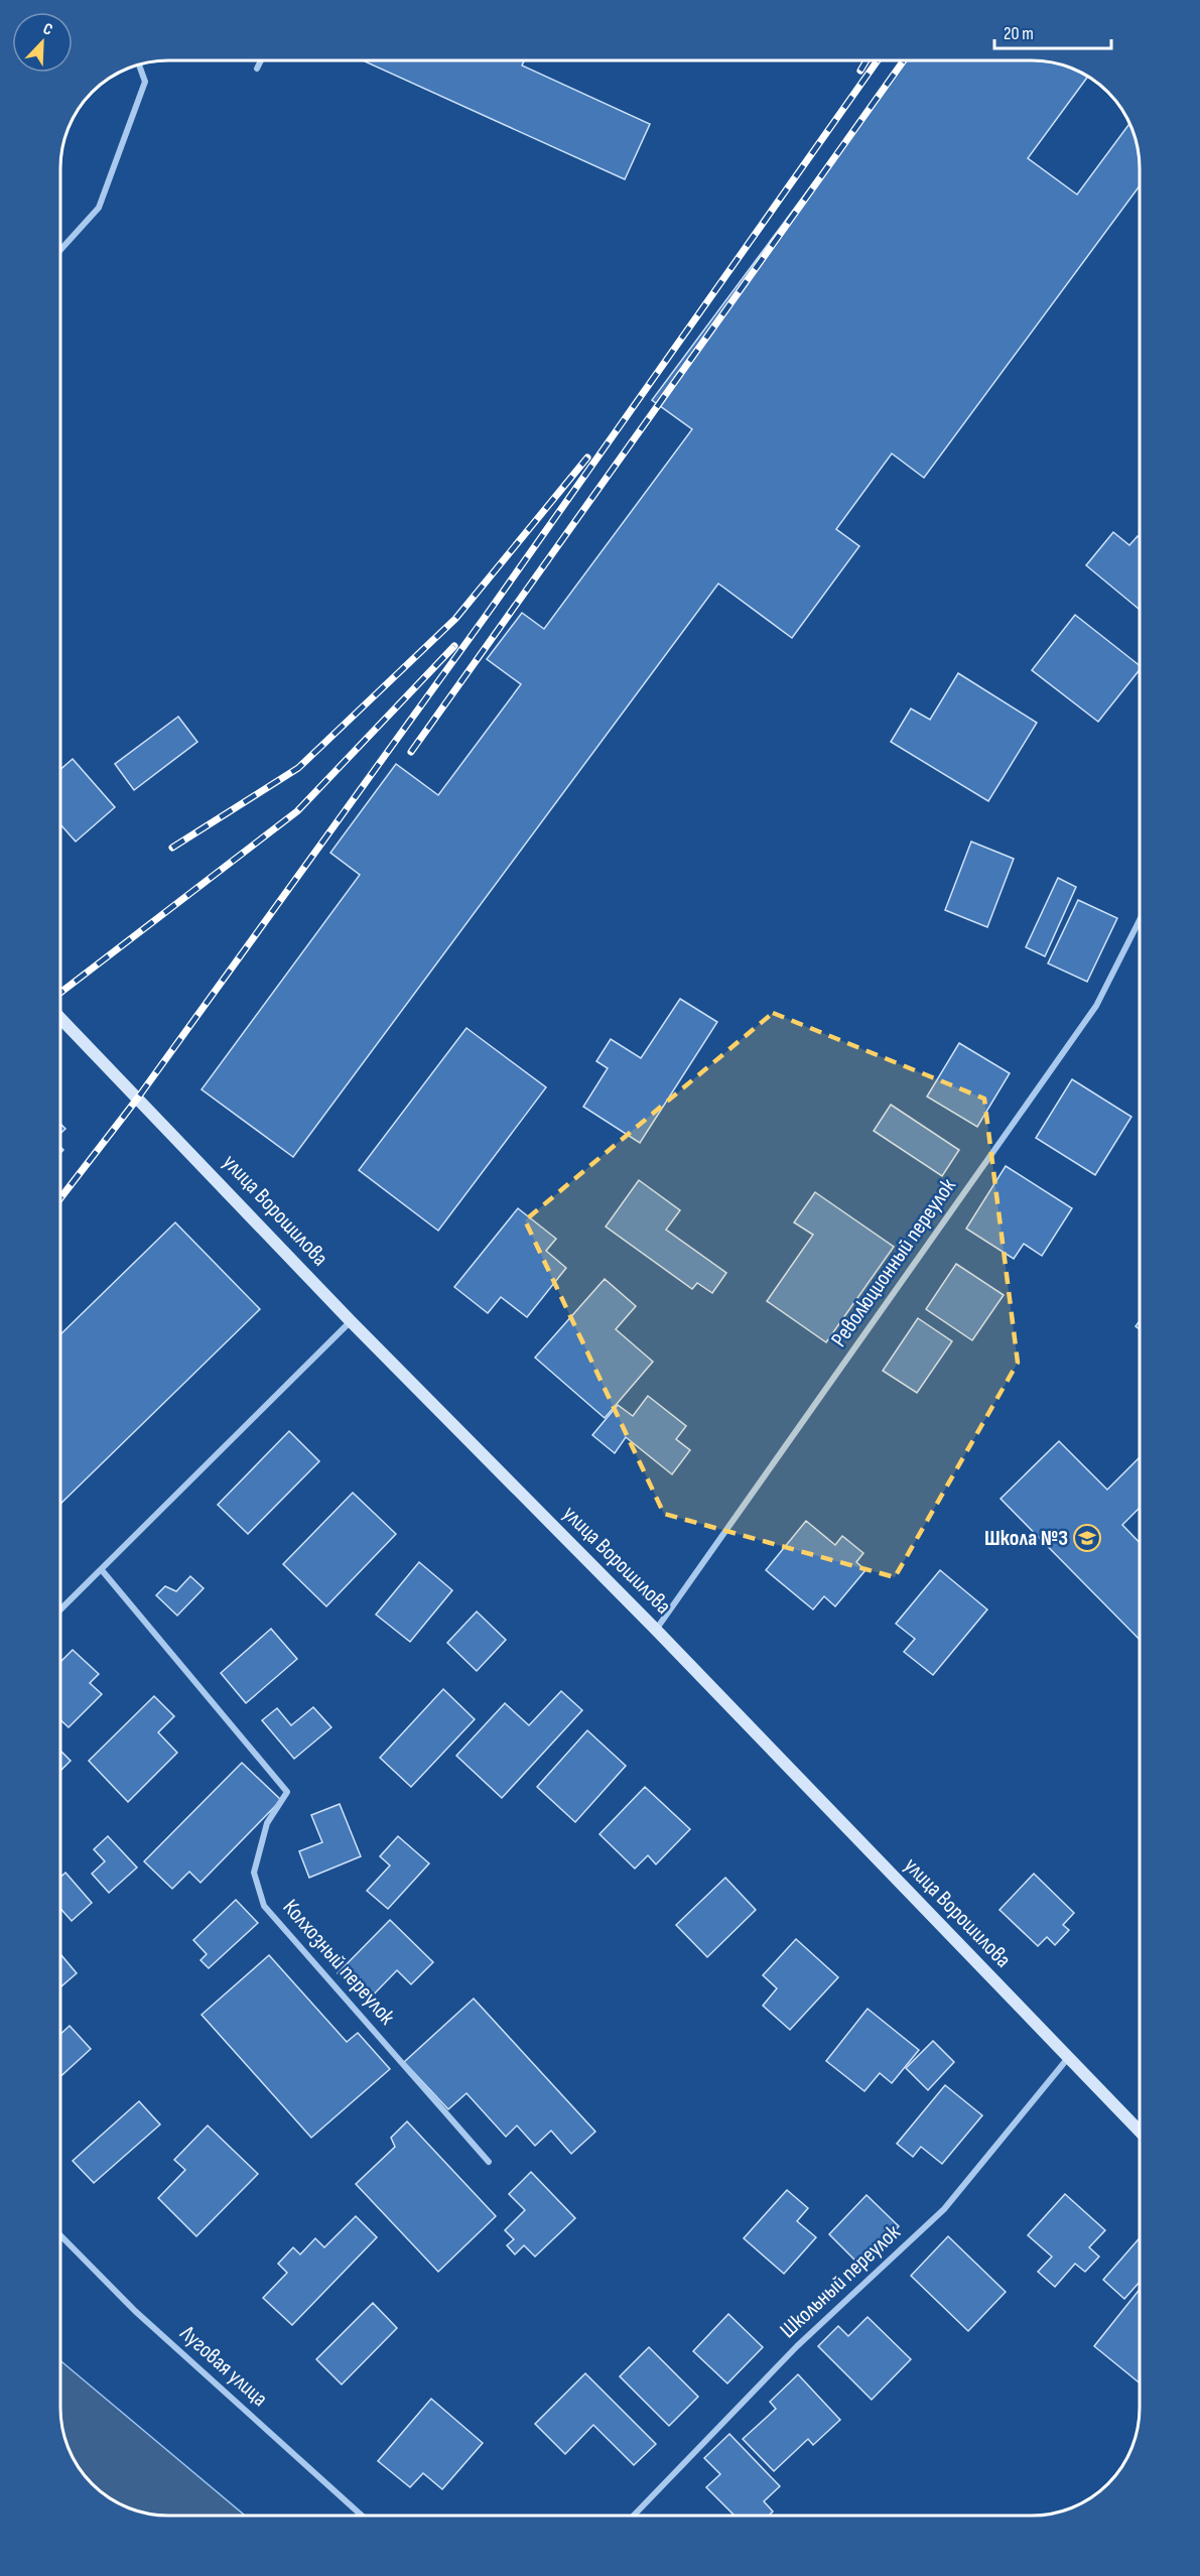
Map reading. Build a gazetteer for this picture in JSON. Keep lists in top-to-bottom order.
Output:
{
  "streets": {
    "street": [
      "улица Ворошилова",
      "Революционный переулок",
      "Колхозный переулок",
      "Школьный переулок",
      "Луговая улица"
    ]
  },
  "crossings": [
    ["улица Ворошилова", "Революционный переулок"],
    ["улица Ворошилова", "Школьный переулок"]
  ],
  "places": {
    "school or university": ["Школа №3"]
  },
  "scale_bar": "20 m",
  "north": "top right"
}
